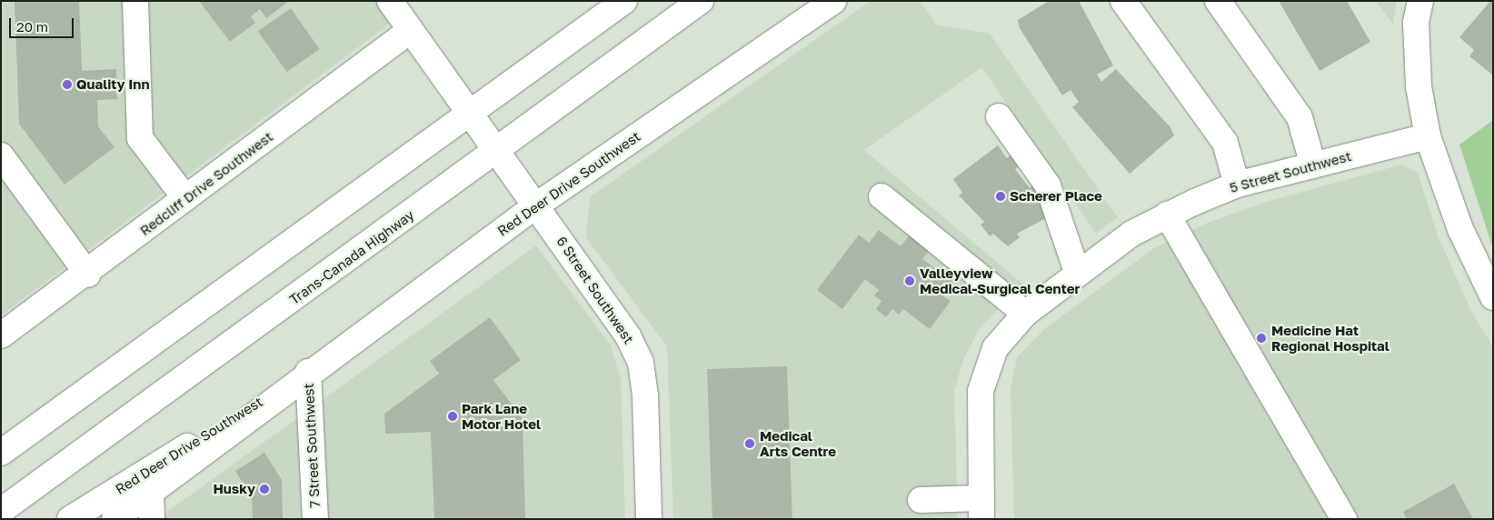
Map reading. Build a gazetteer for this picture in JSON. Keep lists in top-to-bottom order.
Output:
{
  "streets": {
    "main road": [
      "5 Street Southwest",
      "Redcliff Drive Southwest",
      "Red Deer Drive Southwest",
      "Trans-Canada Highway",
      "6 Street Southwest",
      "7 Street Southwest"
    ]
  },
  "crossings": [
    ["Red Deer Drive Southwest", "6 Street Southwest"],
    ["Red Deer Drive Southwest", "7 Street Southwest"],
    ["Trans-Canada Highway", "6 Street Southwest"]
  ],
  "places": [
    "Quality Inn",
    "Scherer Place",
    "Valleyview Medical-Surgical Center",
    "Medicine Hat Regional Hospital",
    "Park Lane Motor Hotel",
    "Medical Arts Centre",
    "Husky"
  ],
  "scale_bar": "20 m"
}
